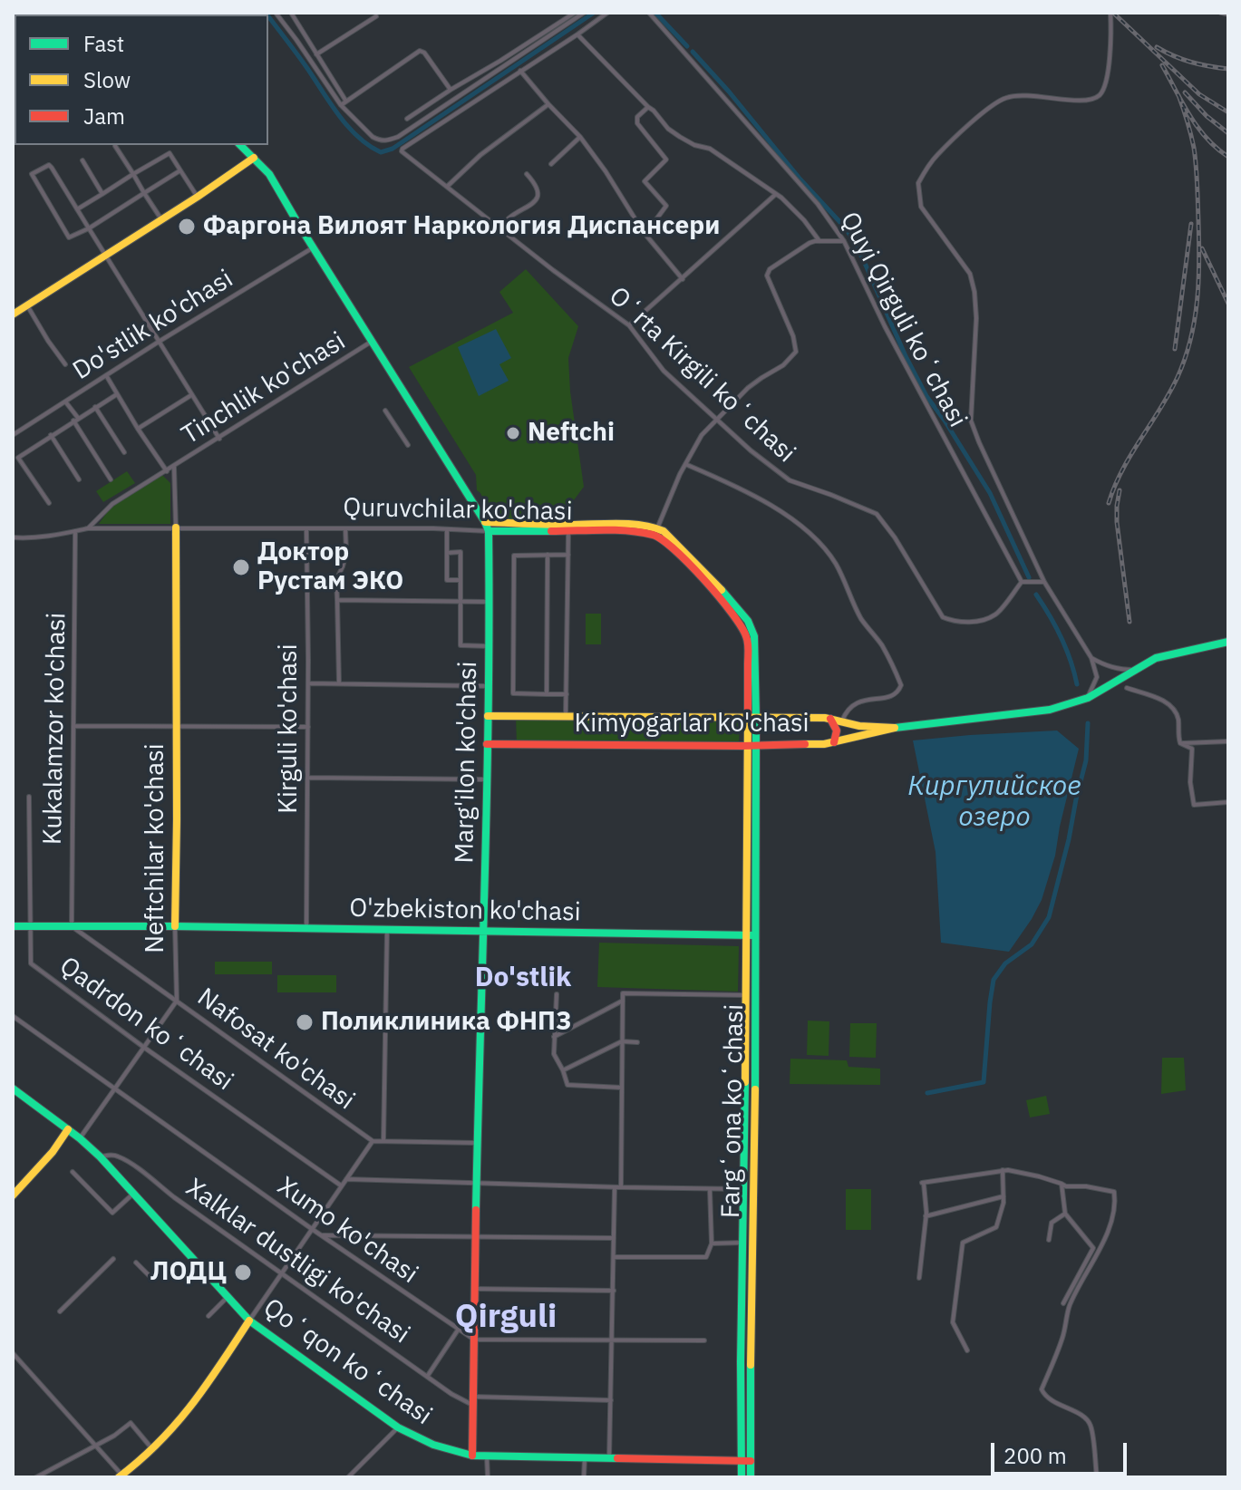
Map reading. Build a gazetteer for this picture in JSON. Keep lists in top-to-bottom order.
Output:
{
  "streets": {
    "street": [
      "Quyi Qirguli koʻchasi",
      "Do'stlik ko'chasi",
      "Oʻrta Kirgili koʻchasi",
      "Tinchlik ko'chasi",
      "Quruvchilar ko'chasi",
      "Kimyogarlar ko'chasi",
      "Kukalamzor ko'chasi",
      "Kirguli ko'chasi",
      "Marg'ilon ko'chasi",
      "Neftchilar ko'chasi",
      "O'zbekiston ko'chasi",
      "Qadrdon koʻchasi",
      "Nafosat ko'chasi",
      "Fargʻona koʻchasi",
      "Xumo ko'chasi",
      "Xalklar dustligi ko'chasi",
      "Qoʻqon koʻchasi"
    ]
  },
  "crossings": [
    ["Quyi Qirguli koʻchasi", "Oʻrta Kirgili koʻchasi"],
    ["Do'stlik ko'chasi", "Marg'ilon ko'chasi"],
    ["Tinchlik ko'chasi", "Quruvchilar ko'chasi"],
    ["Tinchlik ko'chasi", "Marg'ilon ko'chasi"],
    ["Tinchlik ko'chasi", "Neftchilar ko'chasi"],
    ["Quruvchilar ko'chasi", "Kimyogarlar ko'chasi"],
    ["Quruvchilar ko'chasi", "Kukalamzor ko'chasi"],
    ["Quruvchilar ko'chasi", "Kirguli ko'chasi"],
    ["Quruvchilar ko'chasi", "Marg'ilon ko'chasi"],
    ["Quruvchilar ko'chasi", "Neftchilar ko'chasi"],
    ["Quruvchilar ko'chasi", "Fargʻona koʻchasi"],
    ["Kimyogarlar ko'chasi", "Marg'ilon ko'chasi"],
    ["Kimyogarlar ko'chasi", "Fargʻona koʻchasi"],
    ["Kukalamzor ko'chasi", "O'zbekiston ko'chasi"],
    ["Kukalamzor ko'chasi", "Nafosat ko'chasi"],
    ["Kirguli ko'chasi", "O'zbekiston ko'chasi"],
    ["Marg'ilon ko'chasi", "O'zbekiston ko'chasi"],
    ["Marg'ilon ko'chasi", "Xumo ko'chasi"],
    ["Marg'ilon ko'chasi", "Xalklar dustligi ko'chasi"],
    ["Marg'ilon ko'chasi", "Qoʻqon koʻchasi"],
    ["Neftchilar ko'chasi", "O'zbekiston ko'chasi"],
    ["Neftchilar ko'chasi", "Nafosat ko'chasi"],
    ["O'zbekiston ko'chasi", "Qadrdon koʻchasi"],
    ["O'zbekiston ko'chasi", "Nafosat ko'chasi"],
    ["O'zbekiston ko'chasi", "Fargʻona koʻchasi"],
    ["Fargʻona koʻchasi", "Qoʻqon koʻchasi"],
    ["Xalklar dustligi ko'chasi", "Qoʻqon koʻchasi"]
  ],
  "districts": ["Do'stlik", "Qirguli"],
  "water": ["Киргулийское озеро"],
  "places": [
    "Фаргона Вилоят Наркология Диспансери",
    "Neftchi",
    "Доктор Рустам ЭКО",
    "Поликлиника ФНПЗ",
    "ЛОДЦ"
  ],
  "legend": ["Fast", "Slow", "Jam"],
  "scale_bar": "200 m"
}
